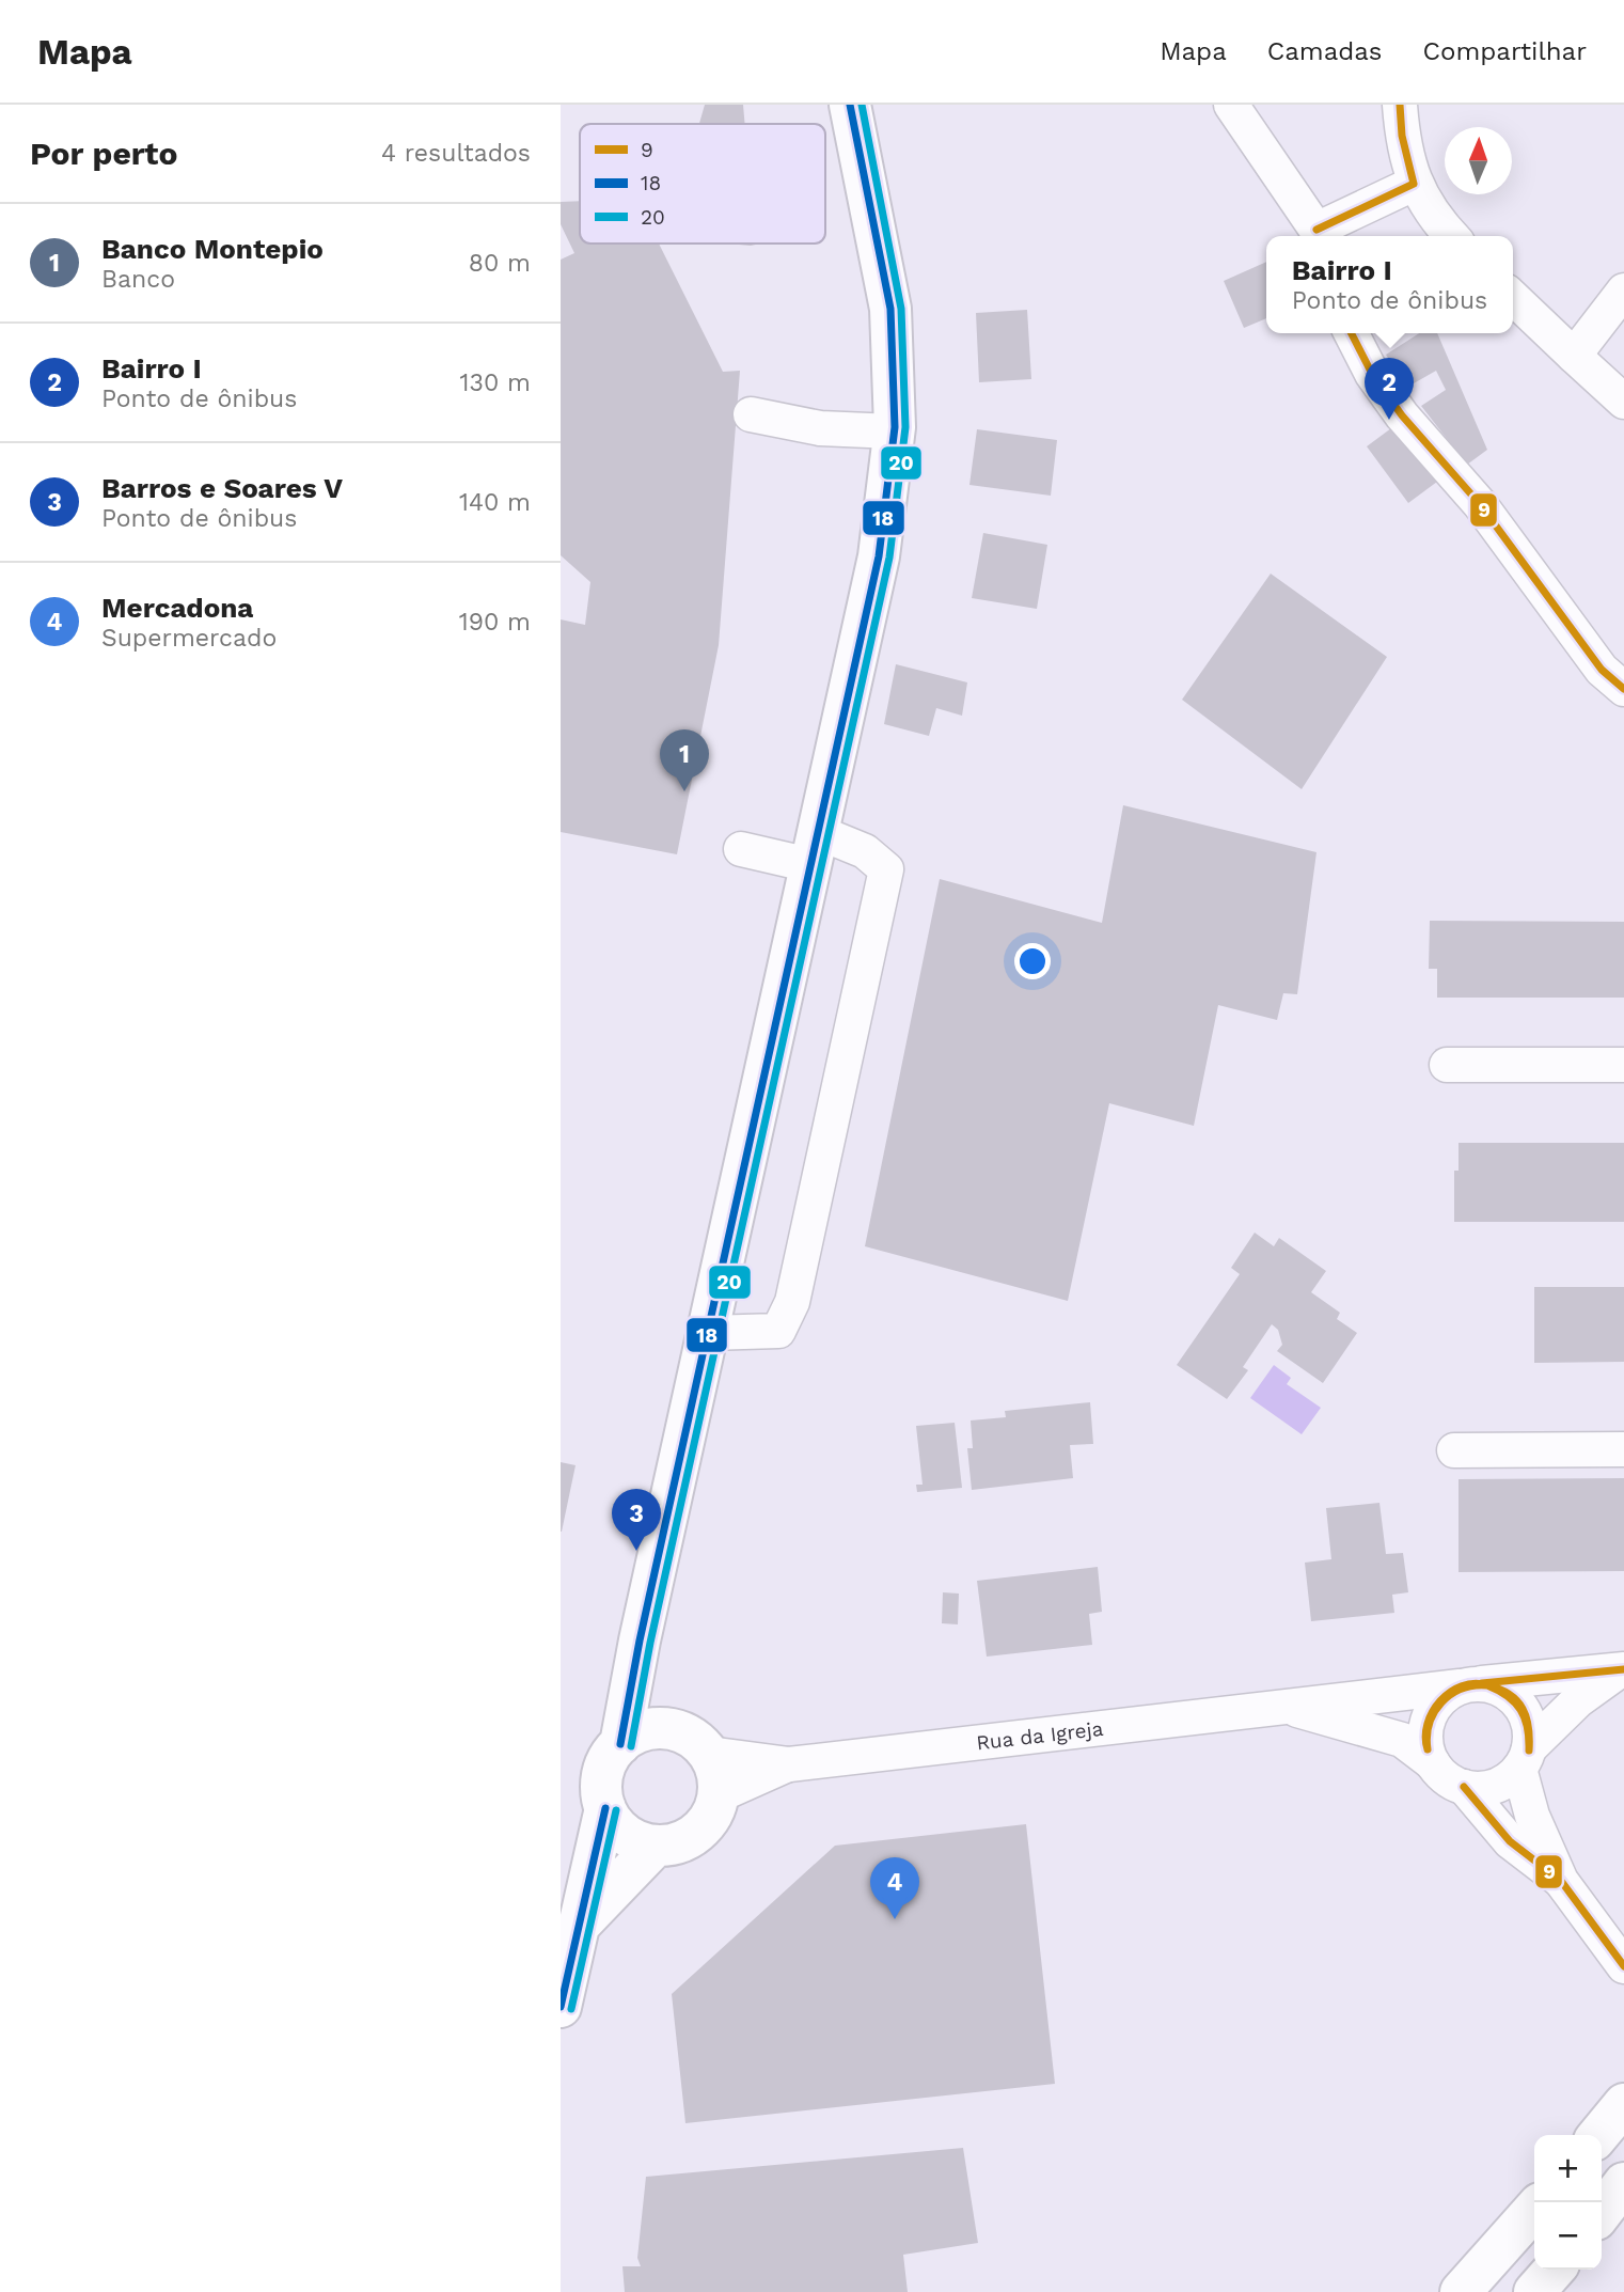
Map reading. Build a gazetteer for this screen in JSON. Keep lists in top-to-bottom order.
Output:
{
  "streets": {
    "street": ["Rua da Igreja"]
  },
  "lines": ["transit line 9", "transit line 18", "transit line 20"],
  "legend": ["9", "18", "20"],
  "north": "top",
  "page": {
    "header": "Mapa",
    "nav": ["Mapa", "Camadas", "Compartilhar"],
    "heading": ["Por perto", "4 resultados"],
    "list": [
      {
        "mark": "1",
        "name": "Banco Montepio",
        "note": "Banco",
        "value": "80 m"
      },
      {
        "mark": "2",
        "name": "Bairro I",
        "note": "Ponto de ônibus",
        "value": "130 m"
      },
      {
        "mark": "3",
        "name": "Barros e Soares V",
        "note": "Ponto de ônibus",
        "value": "140 m"
      },
      {
        "mark": "4",
        "name": "Mercadona",
        "note": "Supermercado",
        "value": "190 m"
      }
    ],
    "popup": ["Bairro I", "Ponto de ônibus"],
    "pins": [
      "2",
      "1",
      "3",
      "4"
    ],
    "map_buttons": ["+", "−"]
  }
}
